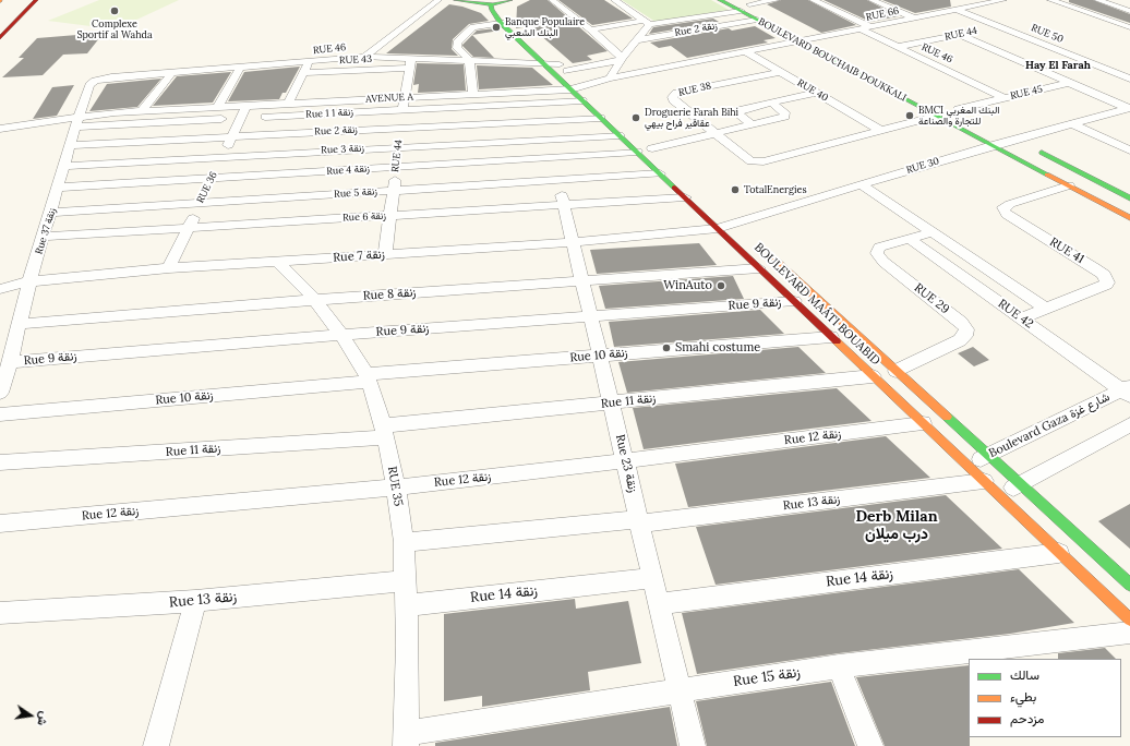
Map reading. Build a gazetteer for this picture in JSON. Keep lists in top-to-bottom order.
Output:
{
  "streets": {
    "main road": ["BOULEVARD BOUCHAIB DOUKKALI", "BOULEVARD MAÂTI BOUABID"],
    "street": [
      "RUE 66",
      "Rue 2 زنقة",
      "RUE 44",
      "RUE 50",
      "RUE 46",
      "RUE 43",
      "RUE 38",
      "RUE 40",
      "RUE 45",
      "AVENUE A",
      "Rue 1 زنقة 1",
      "Rue 3 زنقة",
      "RUE 30",
      "Rue 4 زنقة",
      "RUE 36",
      "Rue 5 زنقة",
      "Rue 6 زنقة",
      "Rue 37 زنقة",
      "RUE 41",
      "Rue 7 زنقة",
      "Rue 8 زنقة",
      "RUE 29",
      "Rue 9 زنقة",
      "RUE 42",
      "Rue 10 زنقة",
      "Rue 11 زنقة",
      "Boulevard Gaza شارع غزة",
      "Rue 12 زنقة",
      "Rue 23 زنقة",
      "RUE 35",
      "Rue 13 زنقة",
      "Rue 14 زنقة",
      "Rue 15 زنقة"
    ]
  },
  "crossings": [
    ["RUE 66", "RUE 50"],
    ["RUE 66", "RUE 46"],
    ["RUE 66", "BOULEVARD BOUCHAIB DOUKKALI"],
    ["RUE 66", "RUE 40"],
    ["Rue 2 زنقة", "RUE 44"],
    ["Rue 2 زنقة", "BOULEVARD BOUCHAIB DOUKKALI"],
    ["Rue 2 زنقة", "RUE 36"],
    ["Rue 2 زنقة", "Rue 37 زنقة"],
    ["Rue 2 زنقة", "BOULEVARD MAÂTI BOUABID"],
    ["RUE 44", "RUE 50"],
    ["RUE 44", "RUE 46"],
    ["RUE 44", "RUE 43"],
    ["RUE 44", "AVENUE A"],
    ["RUE 44", "Rue 1 زنقة 1"],
    ["RUE 44", "Rue 3 زنقة"],
    ["RUE 44", "Rue 4 زنقة"],
    ["RUE 44", "Rue 5 زنقة"],
    ["RUE 44", "Rue 6 زنقة"],
    ["RUE 44", "Rue 7 زنقة"],
    ["RUE 46", "RUE 43"],
    ["RUE 46", "RUE 45"],
    ["RUE 46", "Rue 37 زنقة"],
    ["RUE 46", "BOULEVARD MAÂTI BOUABID"],
    ["BOULEVARD BOUCHAIB DOUKKALI", "RUE 30"],
    ["BOULEVARD BOUCHAIB DOUKKALI", "RUE 41"],
    ["RUE 38", "RUE 40"],
    ["AVENUE A", "Rue 1 زنقة 1"],
    ["AVENUE A", "RUE 36"],
    ["AVENUE A", "Rue 37 زنقة"],
    ["AVENUE A", "BOULEVARD MAÂTI BOUABID"],
    ["Rue 1 زنقة 1", "RUE 36"],
    ["Rue 1 زنقة 1", "Rue 37 زنقة"],
    ["Rue 1 زنقة 1", "BOULEVARD MAÂTI BOUABID"],
    ["Rue 3 زنقة", "RUE 36"],
    ["Rue 3 زنقة", "Rue 37 زنقة"],
    ["Rue 3 زنقة", "BOULEVARD MAÂTI BOUABID"],
    ["RUE 30", "Rue 7 زنقة"],
    ["RUE 30", "BOULEVARD MAÂTI BOUABID"],
    ["RUE 30", "RUE 42"],
    ["Rue 4 زنقة", "RUE 36"],
    ["Rue 4 زنقة", "Rue 37 زنقة"],
    ["Rue 4 زنقة", "BOULEVARD MAÂTI BOUABID"],
    ["RUE 36", "Rue 5 زنقة"],
    ["RUE 36", "Rue 6 زنقة"],
    ["RUE 36", "Rue 7 زنقة"],
    ["Rue 5 زنقة", "Rue 37 زنقة"],
    ["Rue 5 زنقة", "BOULEVARD MAÂTI BOUABID"],
    ["Rue 5 زنقة", "Rue 23 زنقة"],
    ["Rue 6 زنقة", "Rue 37 زنقة"],
    ["Rue 6 زنقة", "BOULEVARD MAÂTI BOUABID"],
    ["Rue 6 زنقة", "Rue 23 زنقة"],
    ["Rue 37 زنقة", "Rue 7 زنقة"],
    ["Rue 37 زنقة", "Rue 8 زنقة"],
    ["Rue 37 زنقة", "Rue 9 زنقة"],
    ["RUE 41", "RUE 42"],
    ["Rue 7 زنقة", "BOULEVARD MAÂTI BOUABID"],
    ["Rue 7 زنقة", "Rue 23 زنقة"],
    ["Rue 7 زنقة", "RUE 35"],
    ["Rue 8 زنقة", "BOULEVARD MAÂTI BOUABID"],
    ["Rue 8 زنقة", "Rue 23 زنقة"],
    ["Rue 8 زنقة", "RUE 35"],
    ["RUE 29", "BOULEVARD MAÂTI BOUABID"],
    ["RUE 29", "RUE 42"],
    ["Rue 9 زنقة", "BOULEVARD MAÂTI BOUABID"],
    ["Rue 9 زنقة", "Rue 23 زنقة"],
    ["Rue 9 زنقة", "RUE 35"],
    ["BOULEVARD MAÂTI BOUABID", "Rue 10 زنقة"],
    ["BOULEVARD MAÂTI BOUABID", "Rue 11 زنقة"],
    ["BOULEVARD MAÂTI BOUABID", "Boulevard Gaza شارع غزة"],
    ["BOULEVARD MAÂTI BOUABID", "Rue 12 زنقة"],
    ["BOULEVARD MAÂTI BOUABID", "Rue 13 زنقة"],
    ["BOULEVARD MAÂTI BOUABID", "Rue 14 زنقة"],
    ["RUE 42", "Boulevard Gaza شارع غزة"],
    ["Rue 10 زنقة", "Rue 23 زنقة"],
    ["Rue 10 زنقة", "RUE 35"],
    ["Rue 11 زنقة", "Rue 23 زنقة"],
    ["Rue 11 زنقة", "RUE 35"],
    ["Rue 12 زنقة", "Rue 23 زنقة"],
    ["Rue 12 زنقة", "RUE 35"],
    ["Rue 23 زنقة", "Rue 13 زنقة"],
    ["Rue 23 زنقة", "Rue 14 زنقة"],
    ["Rue 23 زنقة", "Rue 15 زنقة"],
    ["RUE 35", "Rue 13 زنقة"],
    ["RUE 35", "Rue 14 زنقة"],
    ["RUE 35", "Rue 15 زنقة"]
  ],
  "districts": ["Hay El Farah", "Derb Milan درب ميلان"],
  "places": [
    "Complexe Sportif al Wahda",
    "Banque Populaire البنك الشعبي",
    "BMCI البنك المغربي للتجارة والصناعة",
    "Droguerie Farah Bihi عقاقير فراح بيهي",
    "TotalEnergies",
    "WinAuto",
    "Smahi costume"
  ],
  "legend": ["سالك", "بطيء", "مزدحم"],
  "north": "right"
}
